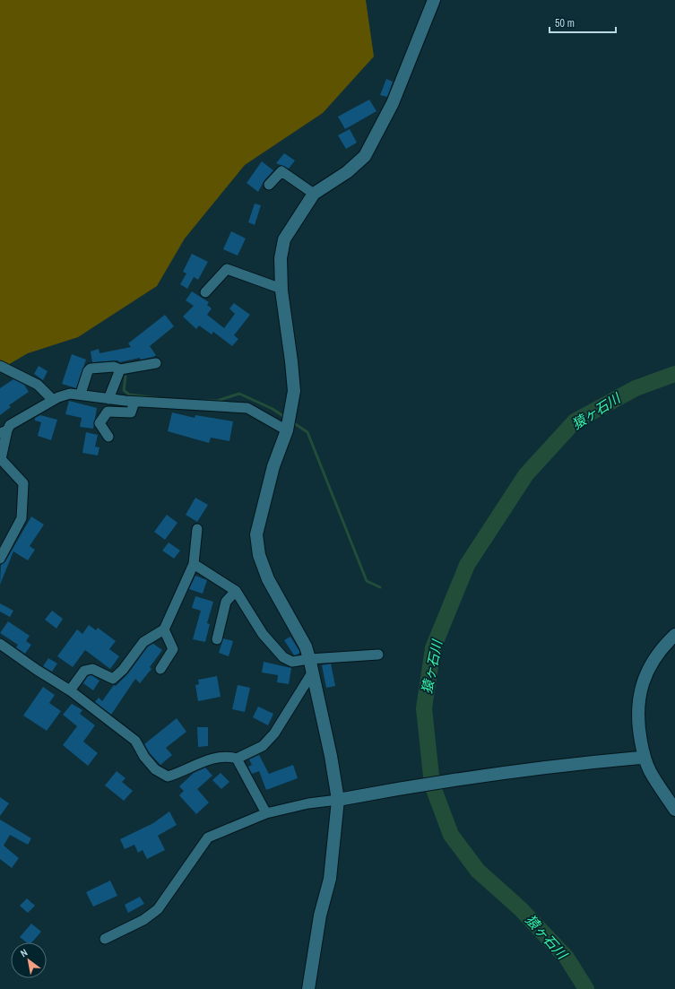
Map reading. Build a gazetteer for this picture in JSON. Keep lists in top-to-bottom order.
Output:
{
  "water": ["猿ヶ石川"],
  "scale_bar": "50 m",
  "north": "top left"
}
